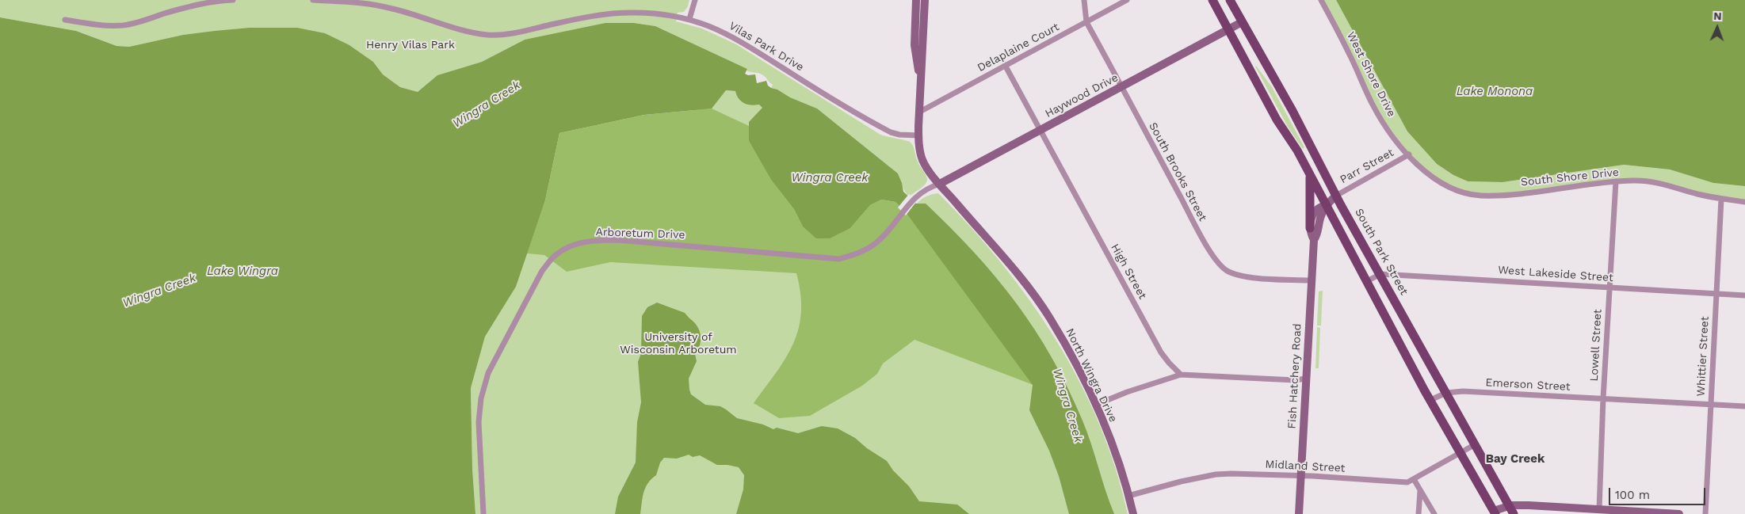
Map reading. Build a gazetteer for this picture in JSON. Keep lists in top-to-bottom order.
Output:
{
  "streets": {
    "main road": ["South Park Street"],
    "street": [
      "Vilas Park Drive",
      "Delaplaine Court",
      "West Shore Drive",
      "Haywood Drive",
      "Parr Street",
      "South Brooks Street",
      "South Shore Drive",
      "Arboretum Drive",
      "High Street",
      "West Lakeside Street",
      "Lowell Street",
      "Whittier Street",
      "North Wingra Drive",
      "Fish Hatchery Road",
      "Emerson Street",
      "Midland Street"
    ]
  },
  "crossings": [
    ["Vilas Park Drive", "North Wingra Drive"],
    ["Delaplaine Court", "South Brooks Street"],
    ["Delaplaine Court", "High Street"],
    ["Delaplaine Court", "North Wingra Drive"],
    ["West Shore Drive", "Parr Street"],
    ["West Shore Drive", "South Shore Drive"],
    ["Haywood Drive", "South Brooks Street"],
    ["Haywood Drive", "Arboretum Drive"],
    ["Haywood Drive", "South Park Street"],
    ["Haywood Drive", "High Street"],
    ["Haywood Drive", "North Wingra Drive"],
    ["Parr Street", "South Shore Drive"],
    ["Parr Street", "South Park Street"],
    ["Parr Street", "Fish Hatchery Road"],
    ["South Brooks Street", "Fish Hatchery Road"],
    ["South Shore Drive", "Lowell Street"],
    ["South Shore Drive", "Whittier Street"],
    ["South Park Street", "West Lakeside Street"],
    ["South Park Street", "Fish Hatchery Road"],
    ["South Park Street", "Emerson Street"],
    ["South Park Street", "Midland Street"],
    ["West Lakeside Street", "Lowell Street"],
    ["West Lakeside Street", "Whittier Street"],
    ["Lowell Street", "Emerson Street"],
    ["Whittier Street", "Emerson Street"],
    ["North Wingra Drive", "Midland Street"],
    ["Fish Hatchery Road", "Midland Street"]
  ],
  "districts": ["Bay Creek"],
  "water": ["Lake Monona", "Wingra Creek", "Lake Wingra"],
  "parks": ["Henry Vilas Park", "University of Wisconsin Arboretum"],
  "scale_bar": "100 m",
  "north": "top"
}
